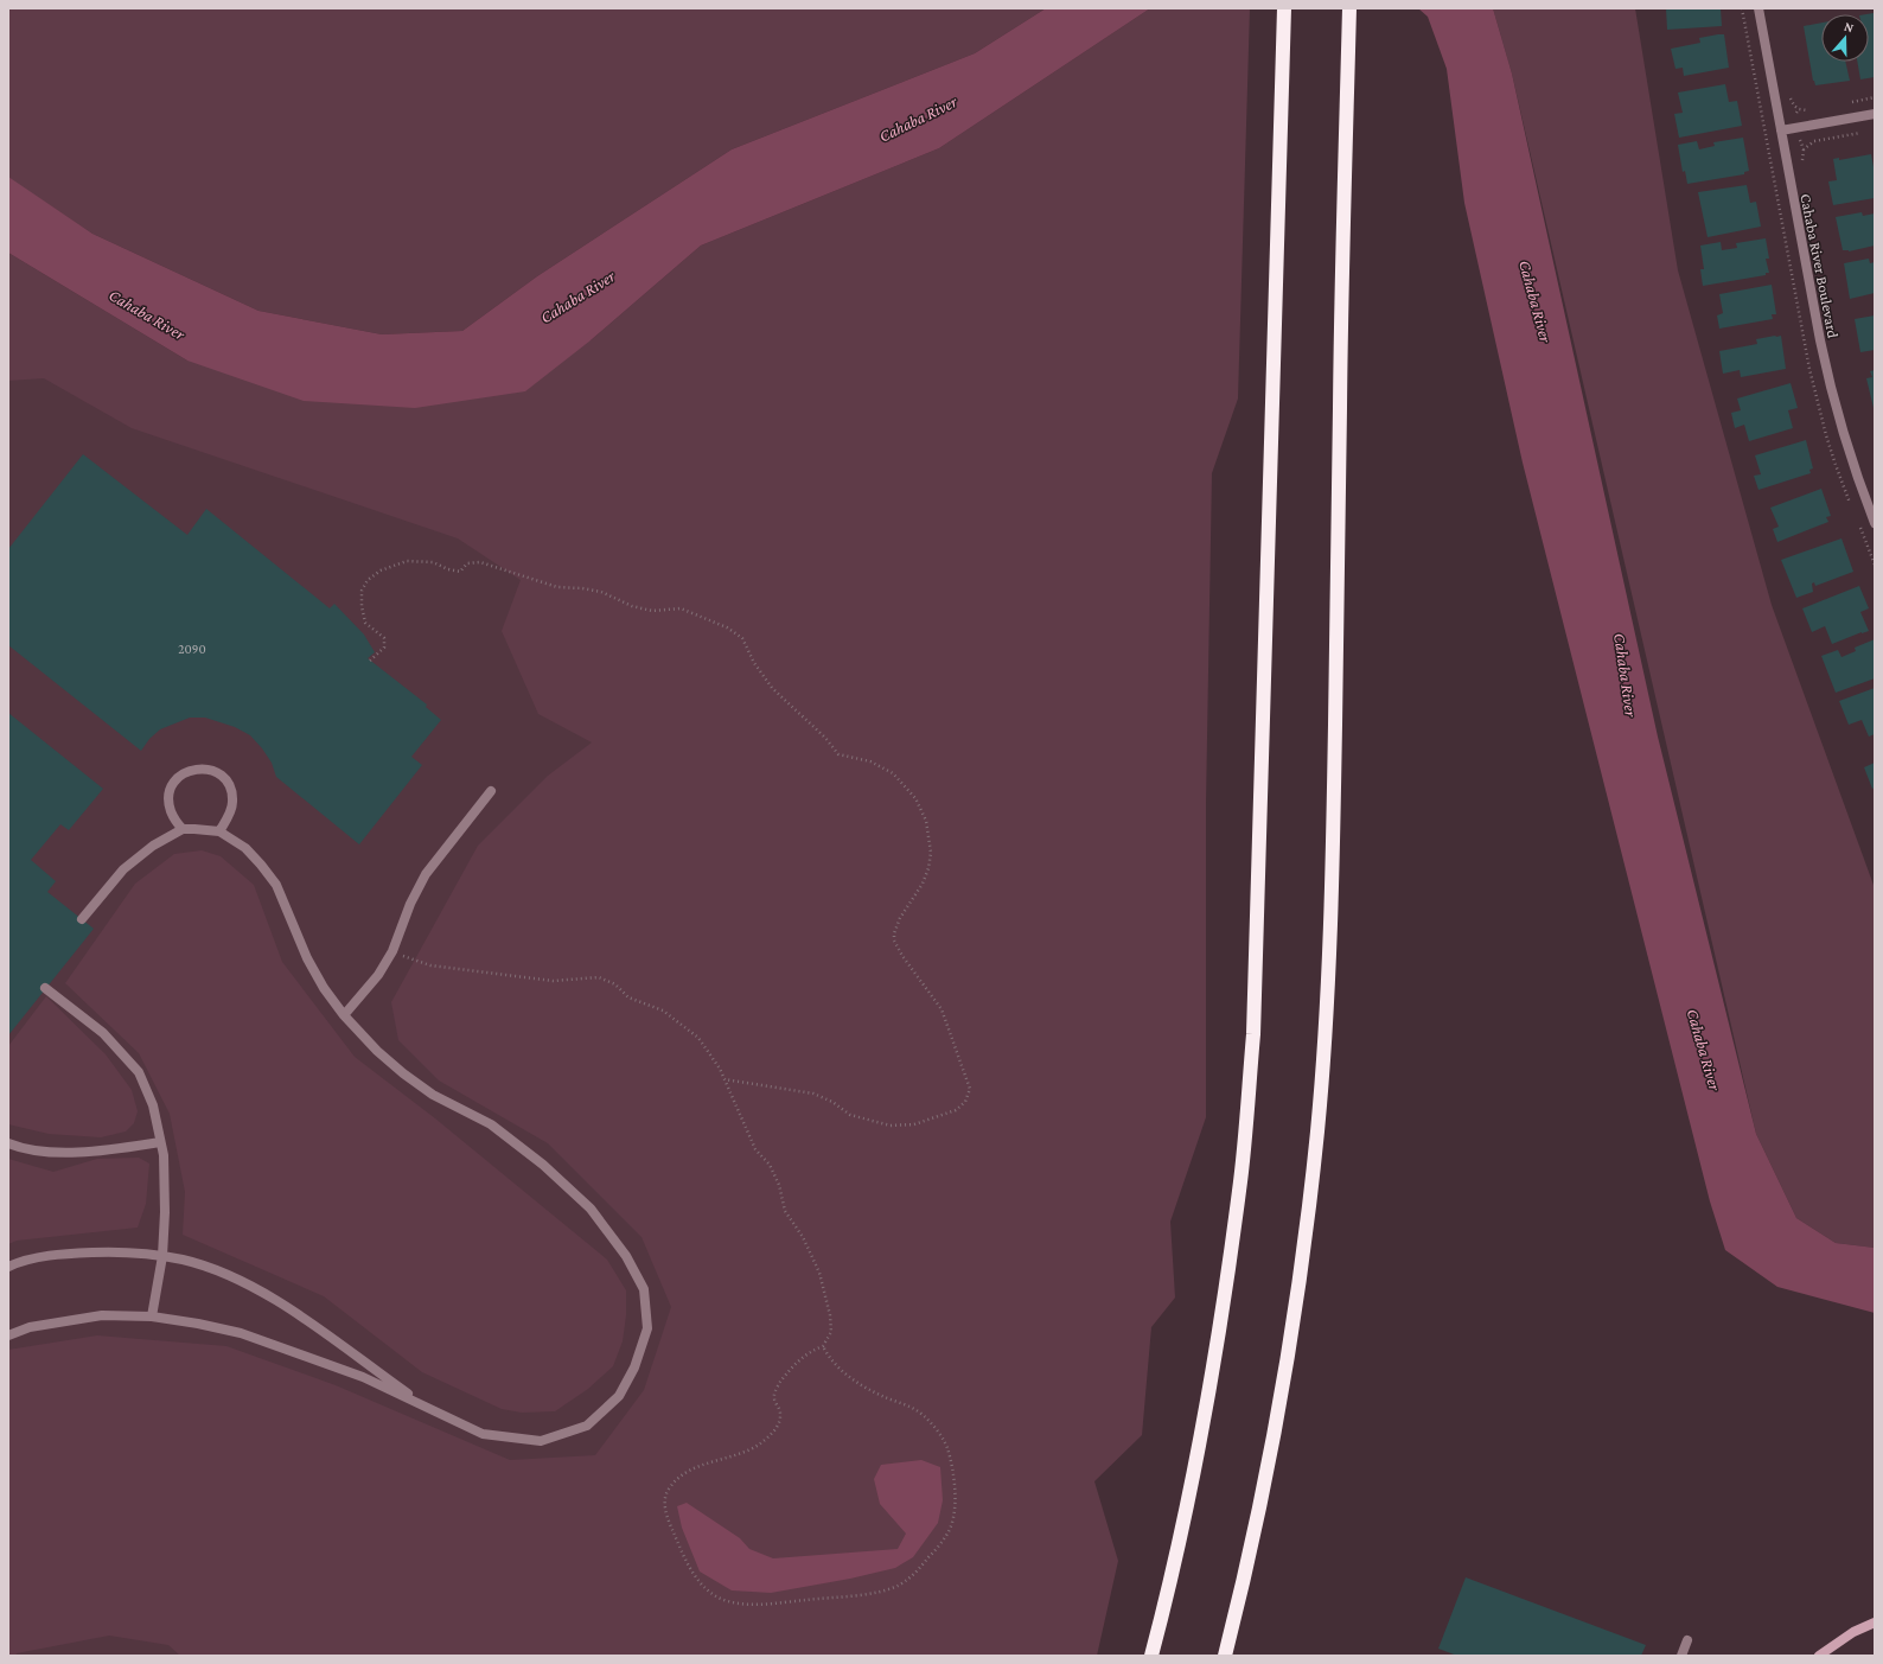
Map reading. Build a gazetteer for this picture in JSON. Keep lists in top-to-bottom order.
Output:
{
  "streets": {
    "street": ["Cahaba River Boulevard"]
  },
  "water": ["Cahaba River"],
  "house_numbers": ["2090"],
  "north": "top"
}
